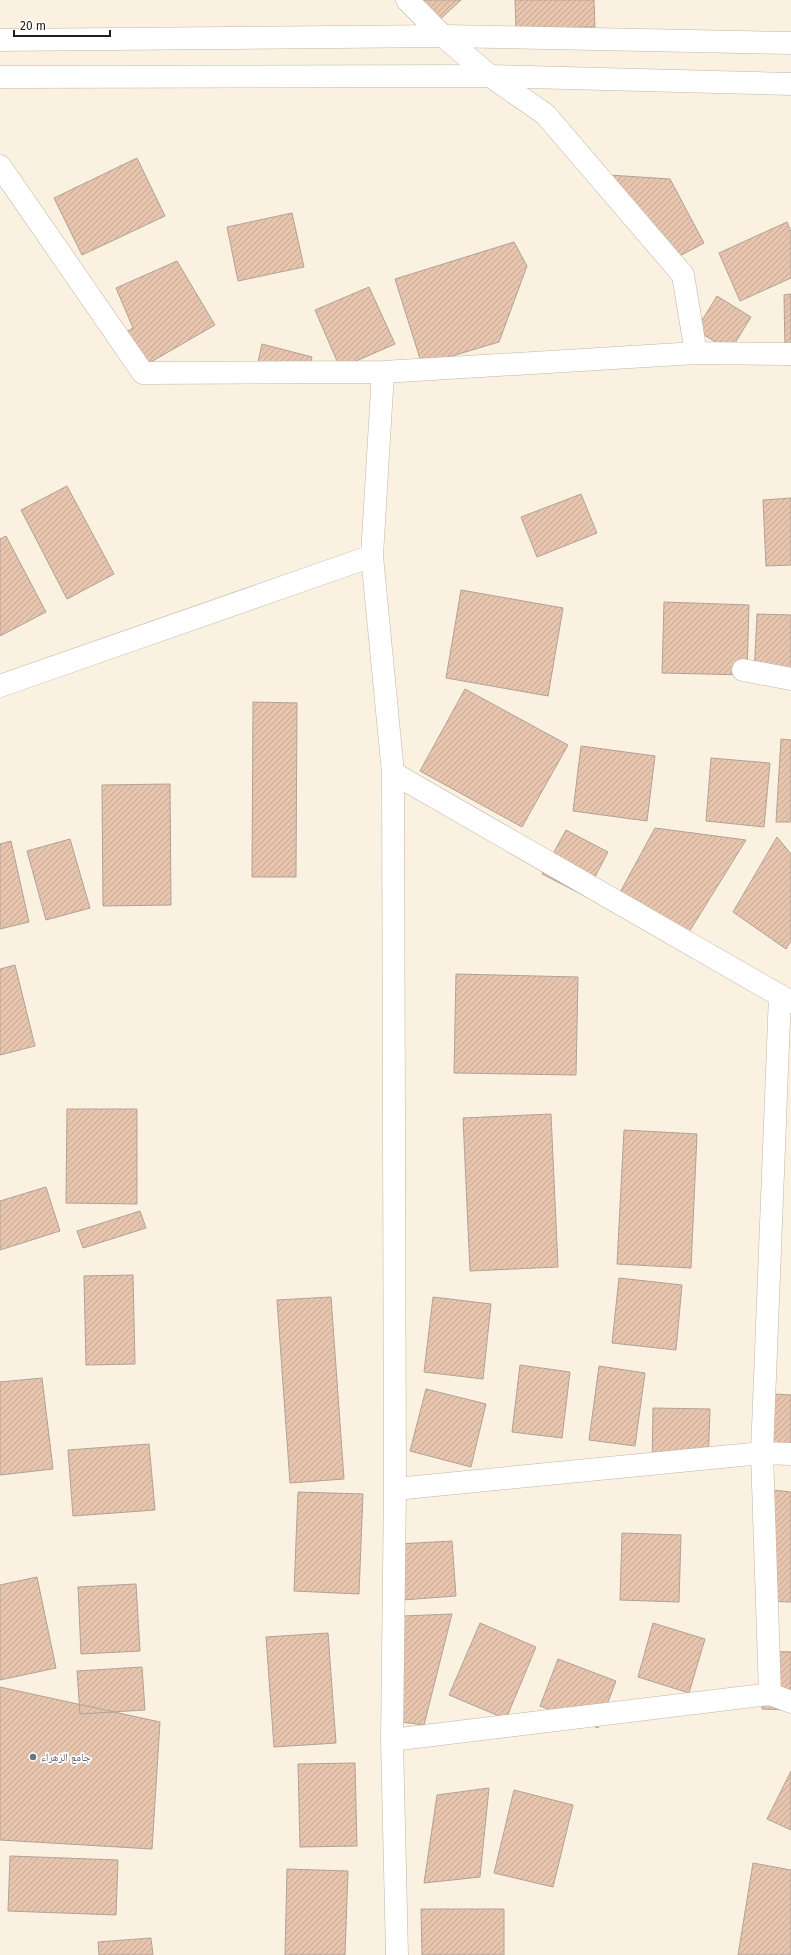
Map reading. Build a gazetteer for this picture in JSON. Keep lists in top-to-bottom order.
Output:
{
  "places": ["جامع الزهراء"],
  "scale_bar": "20 m"
}
